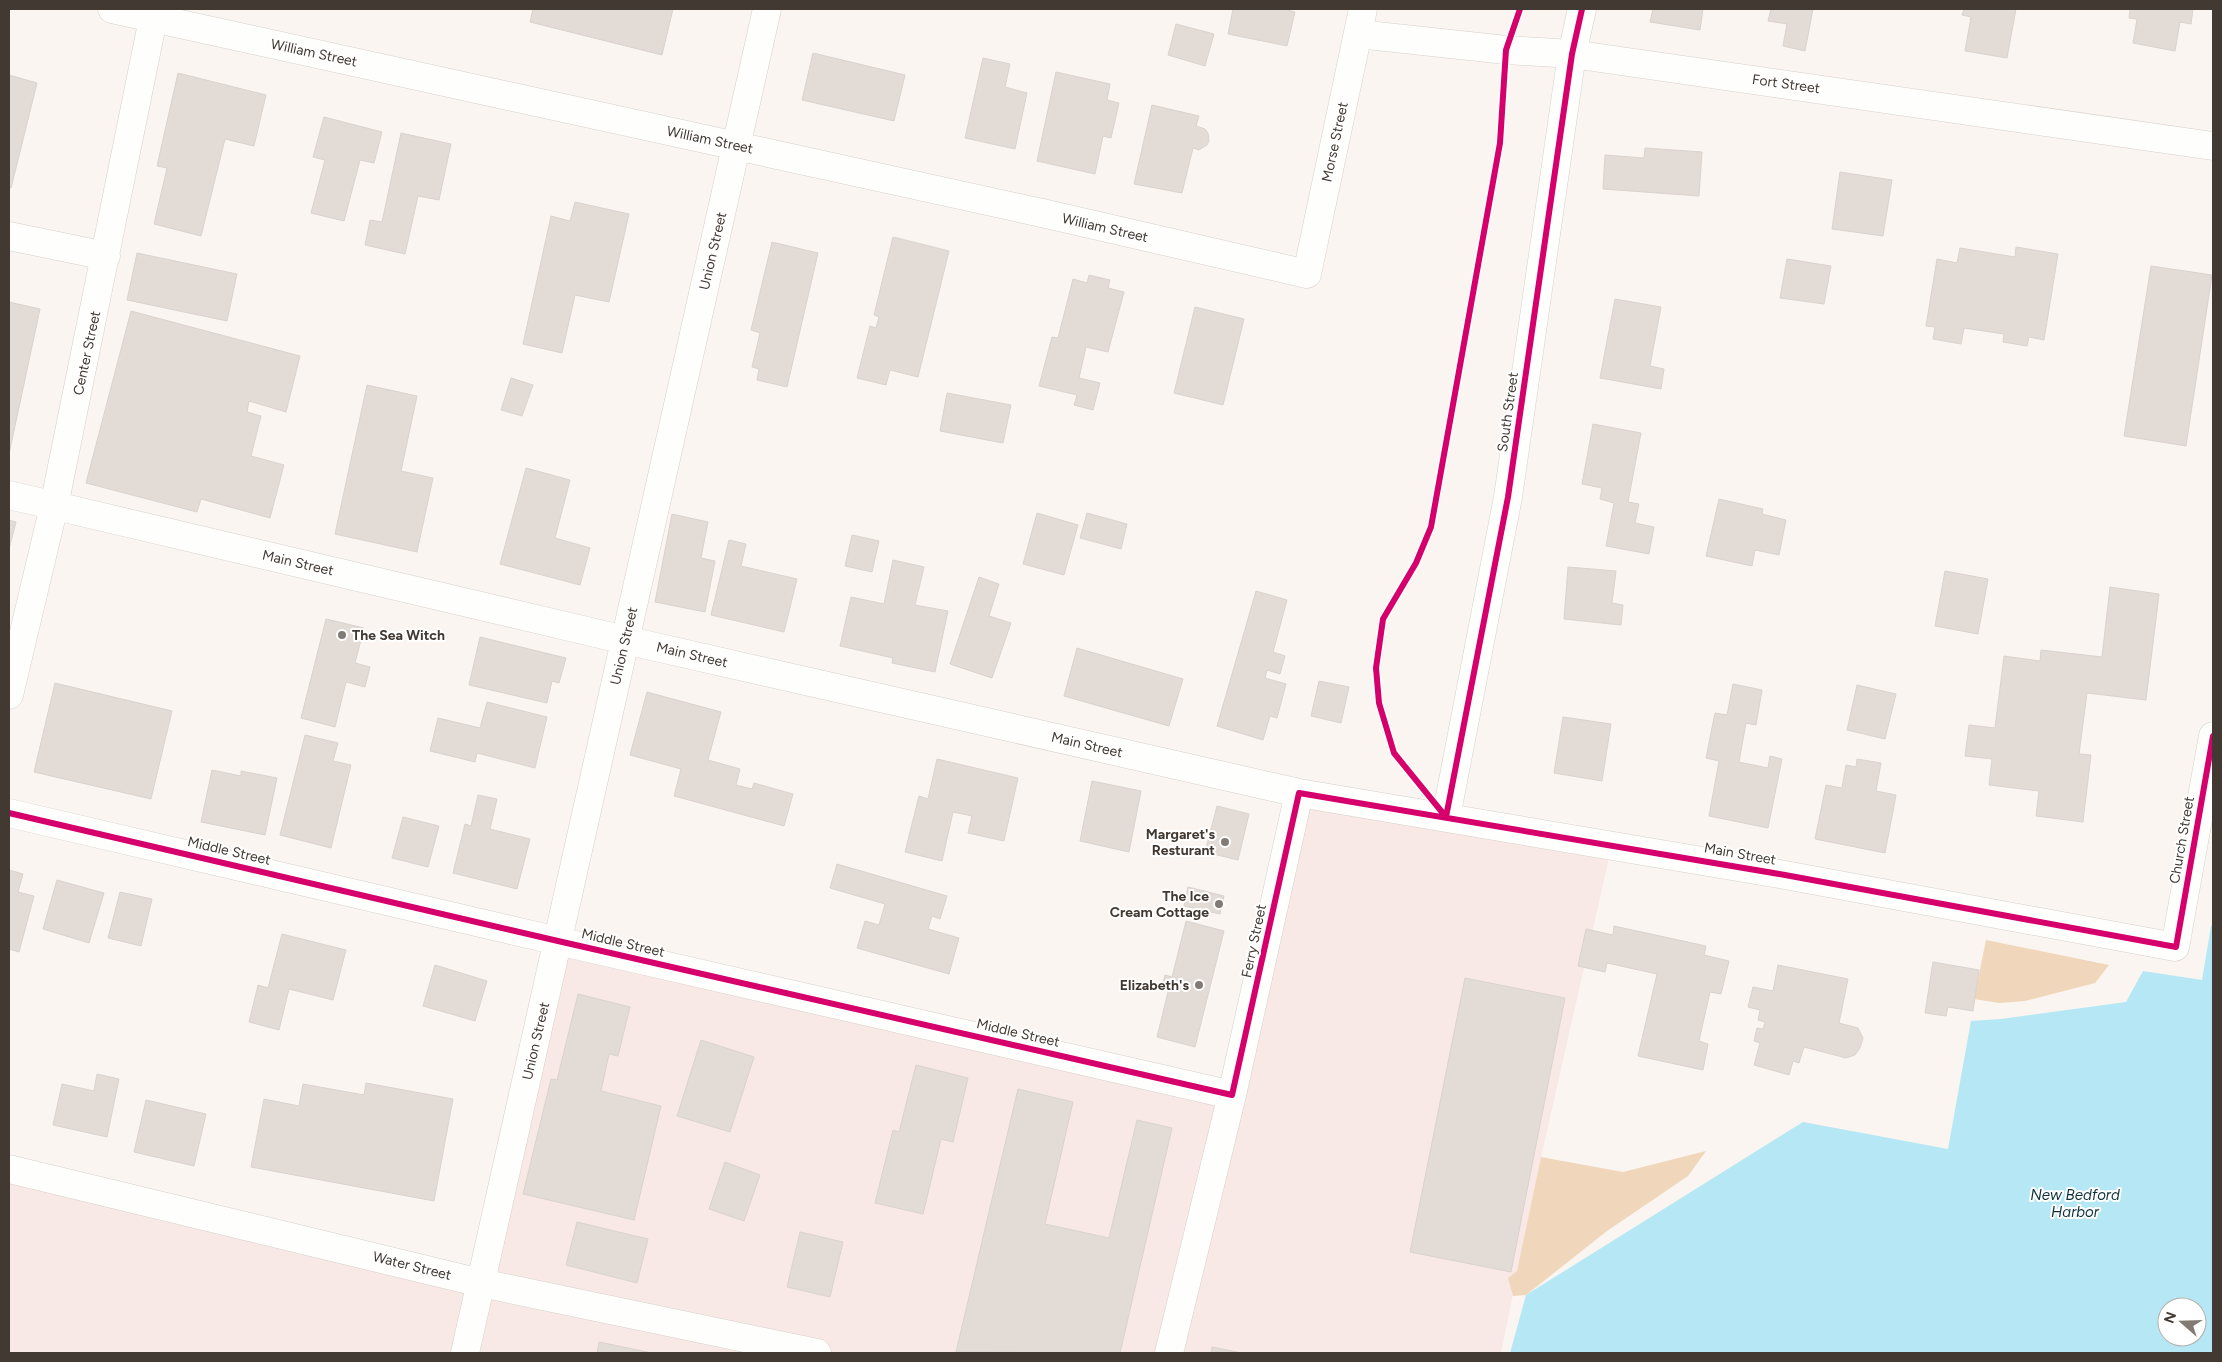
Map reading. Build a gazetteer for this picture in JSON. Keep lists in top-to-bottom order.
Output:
{
  "streets": {
    "street": [
      "William Street",
      "Fort Street",
      "Morse Street",
      "Union Street",
      "Center Street",
      "South Street",
      "Main Street",
      "Church Street",
      "Middle Street",
      "Ferry Street",
      "Water Street"
    ]
  },
  "crossings": [
    ["William Street", "Morse Street"],
    ["William Street", "Union Street"],
    ["William Street", "Center Street"],
    ["Fort Street", "Morse Street"],
    ["Fort Street", "South Street"],
    ["Union Street", "Main Street"],
    ["Union Street", "Middle Street"],
    ["Union Street", "Water Street"],
    ["Center Street", "Main Street"],
    ["South Street", "Main Street"],
    ["Main Street", "Church Street"],
    ["Main Street", "Ferry Street"],
    ["Middle Street", "Ferry Street"]
  ],
  "water": ["New Bedford Harbor"],
  "places": [
    "The Sea Witch",
    "Margaret's Resturant",
    "The Ice Cream Cottage",
    "Elizabeth's"
  ],
  "north": "left"
}
